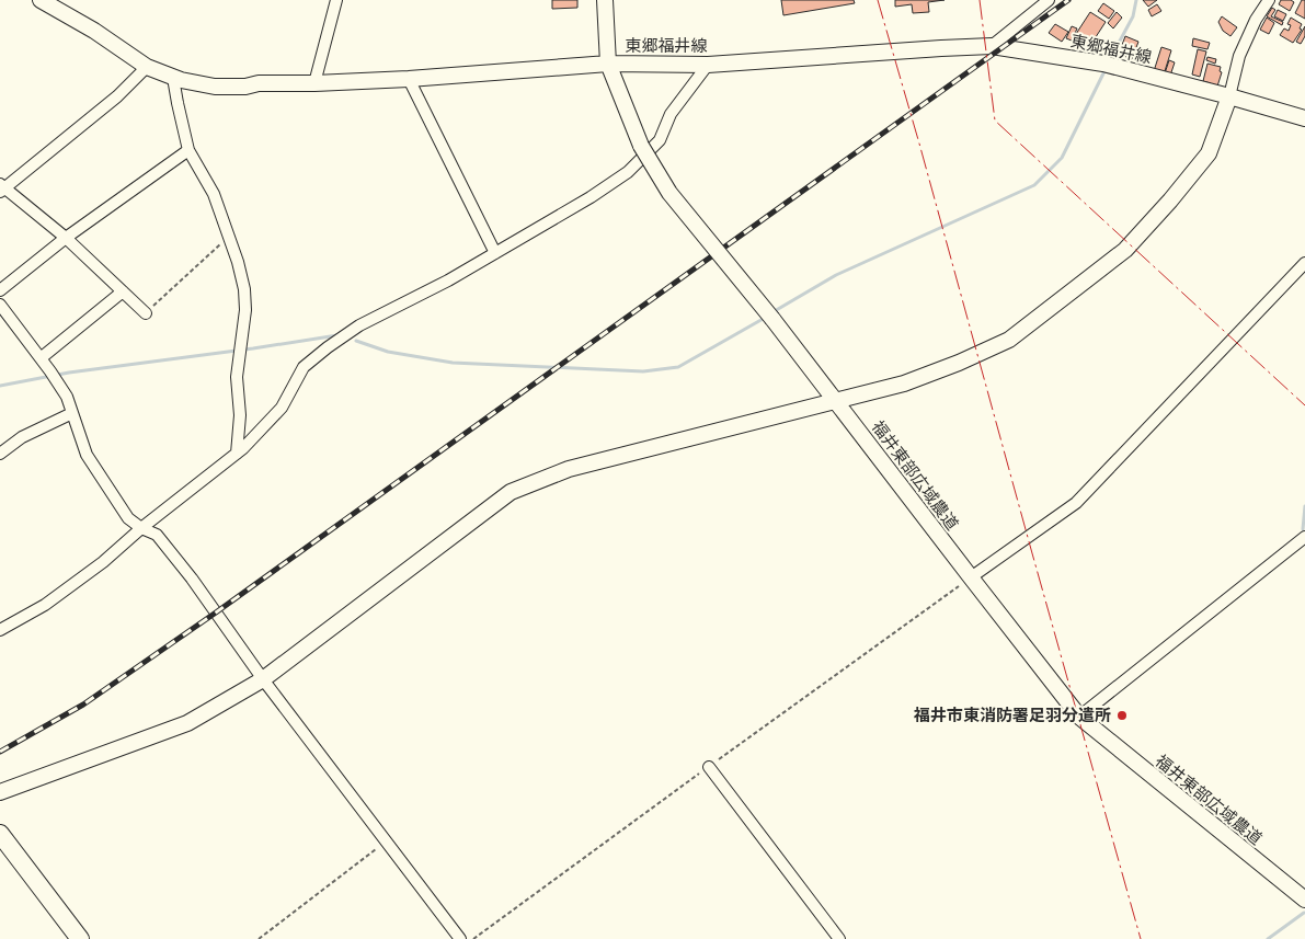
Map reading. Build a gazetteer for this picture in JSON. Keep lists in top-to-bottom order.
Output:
{
  "streets": {
    "street": ["東郷福井線", "福井東部広域農道"]
  },
  "crossings": [
    ["東郷福井線", "福井東部広域農道"]
  ],
  "places": ["福井市東消防署足羽分遣所"]
}
